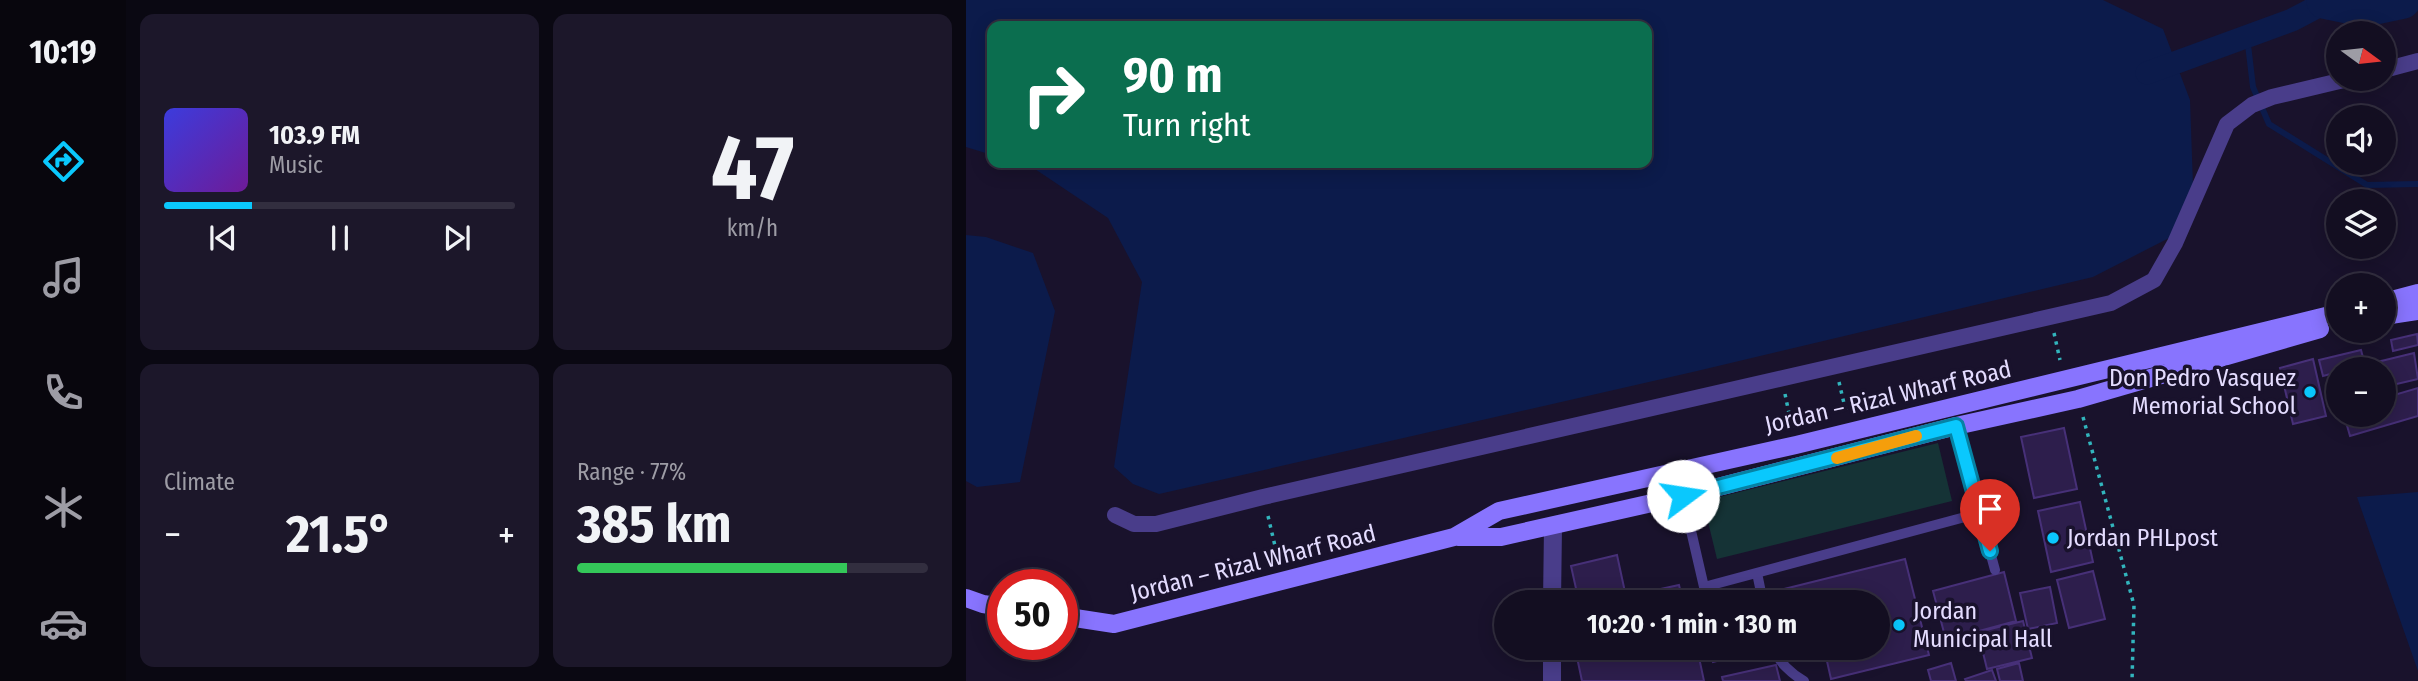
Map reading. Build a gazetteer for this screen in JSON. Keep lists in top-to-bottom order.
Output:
{
  "streets": {
    "main road": ["Jordan – Rizal Wharf Road"]
  },
  "places": ["Don Pedro Vasquez Memorial School", "Jordan PHLpost", "Jordan Municipal Hall"],
  "north": "right",
  "page": {
    "tabs": "10:19",
    "tile": [
      ["47", "km/h"],
      "Climate",
      ["Range · 77%", "385 km"]
    ],
    "map_buttons": ["+", "−"],
    "turn": ["90 m", "Turn right"],
    "song": ["103.9 FM", "Music"],
    "heat": ["−", "21.5°", "+"],
    "limit": "50",
    "trip": "10:20 · 1 min · 130 m"
  }
}
